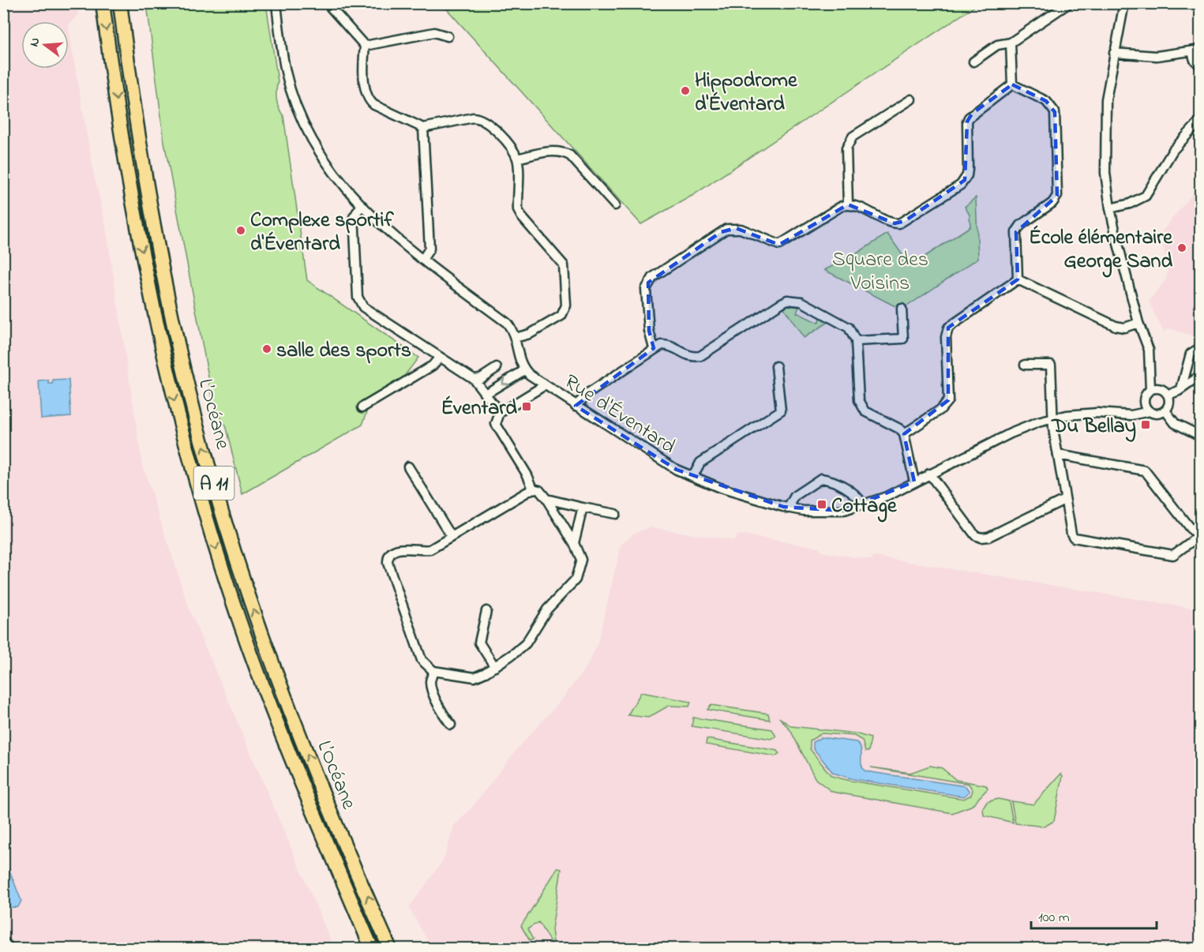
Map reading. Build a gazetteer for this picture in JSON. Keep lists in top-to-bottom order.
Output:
{
  "streets": {
    "highway": ["L’Océane", "A 11"],
    "street": ["Rue d'Éventard"]
  },
  "parks": ["Square des Voisins"],
  "places": {
    "other": [
      "Hippodrome d'Éventard",
      "Complexe sportif d'Éventard",
      "École élémentaire George Sand",
      "salle des sports"
    ],
    "transit": ["Éventard", "Du Bellay", "Cottage"]
  },
  "scale_bar": "100 m",
  "north": "left"
}
